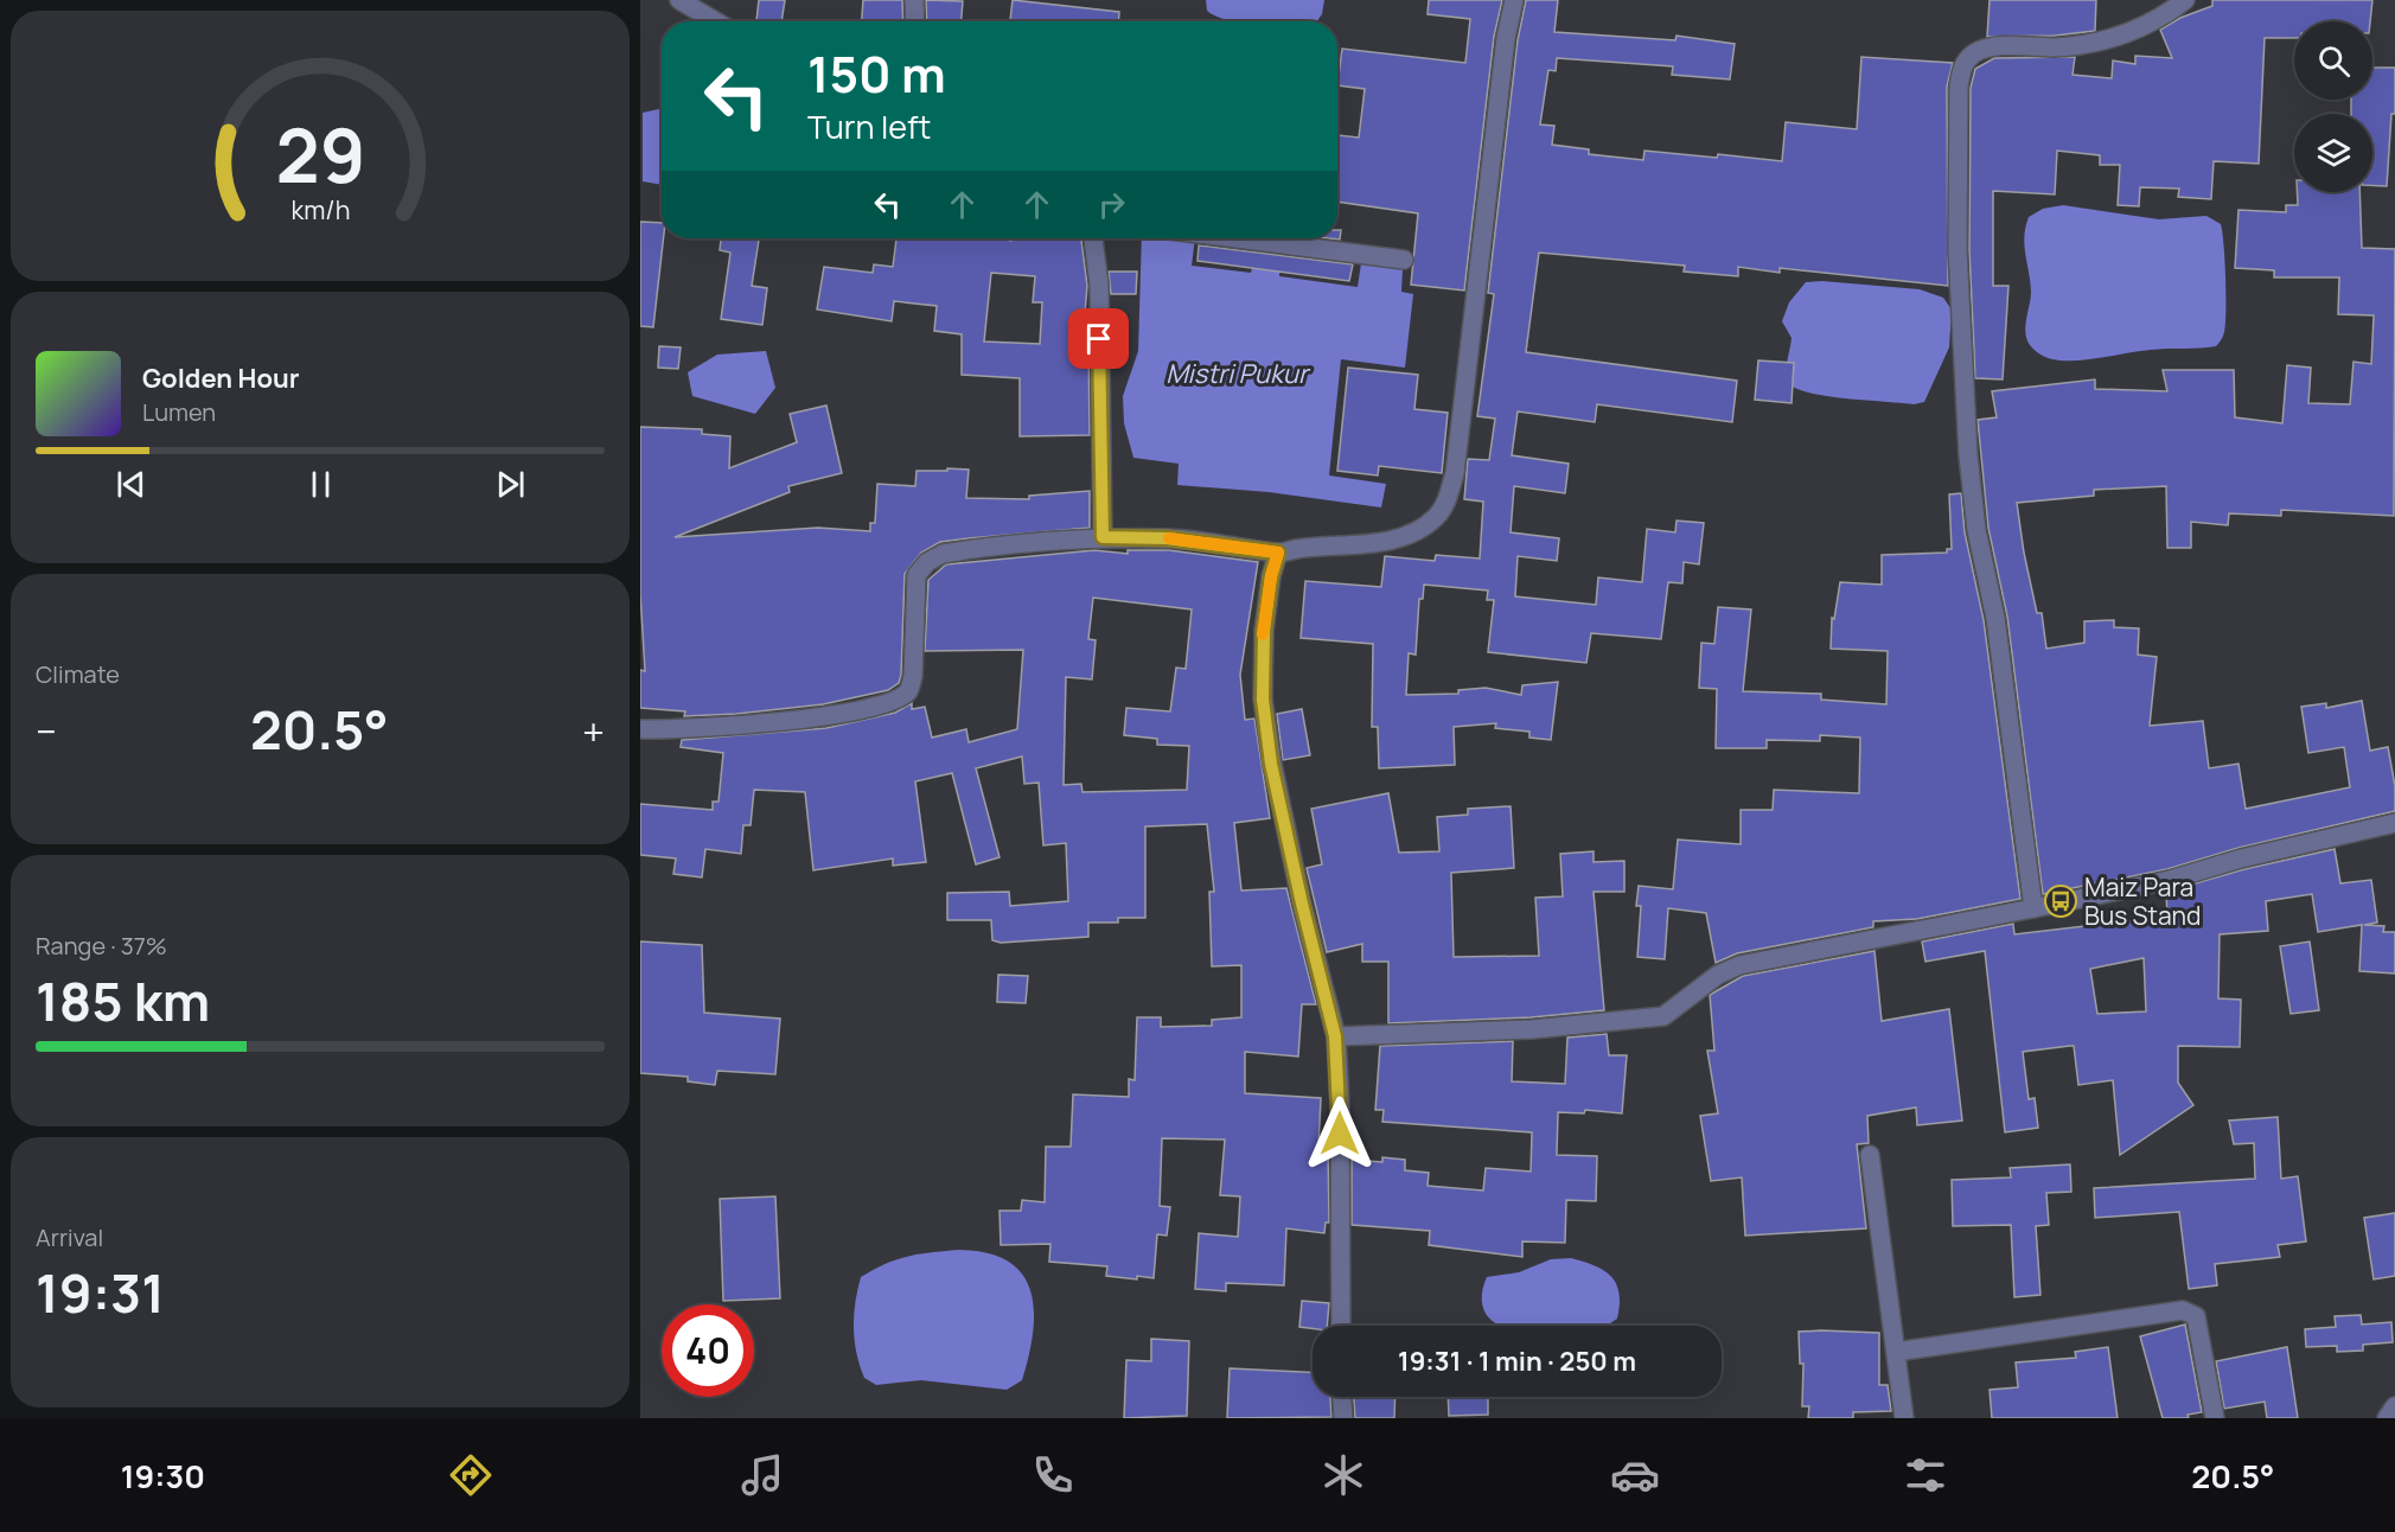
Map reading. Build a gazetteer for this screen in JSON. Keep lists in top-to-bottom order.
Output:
{
  "water": ["Mistri Pukur"],
  "places": {
    "bus stop": ["Maiz Para Bus Stand"]
  },
  "page": {
    "turn": ["150 m", "Turn left"],
    "song": ["Golden Hour", "Lumen"],
    "tile": [
      "Climate",
      ["Range · 37%", "185 km"],
      ["Arrival", "19:31"]
    ],
    "heat": ["−", "20.5°", "+"],
    "limit": "40",
    "trip": "19:31 · 1 min · 250 m",
    "tabs": ["19:30", "20.5°"],
    "gauge": ["29", "km/h"]
  }
}
